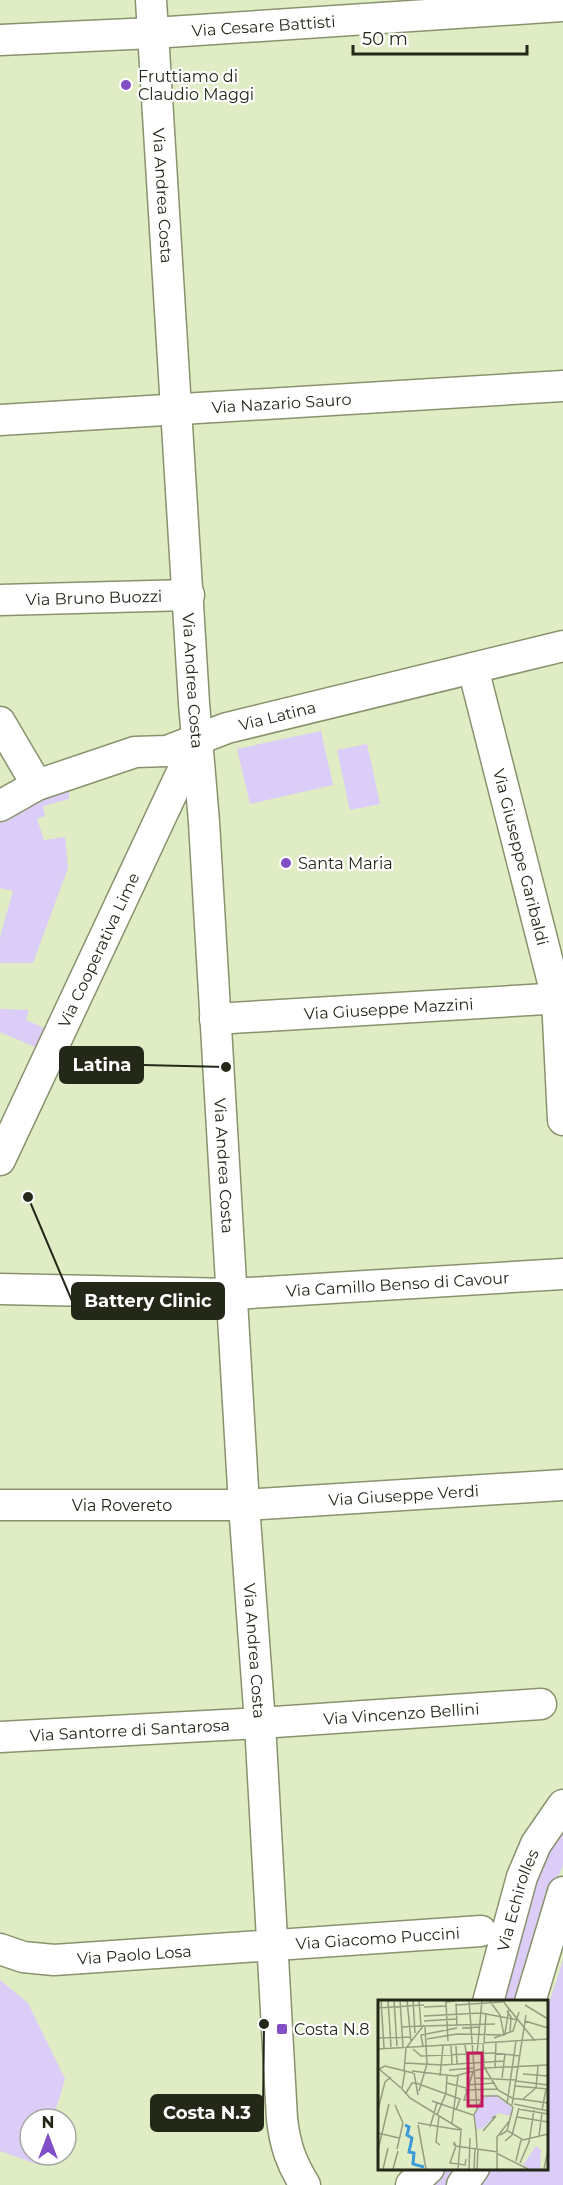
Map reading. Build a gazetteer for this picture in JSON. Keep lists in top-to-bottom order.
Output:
{
  "streets": {
    "street": [
      "Via Cesare Battisti",
      "Via Andrea Costa",
      "Via Nazario Sauro",
      "Via Bruno Buozzi",
      "Via Latina",
      "Via Giuseppe Garibaldi",
      "Via Cooperativa Lime",
      "Via Giuseppe Mazzini",
      "Via Camillo Benso di Cavour",
      "Via Giuseppe Verdi",
      "Via Rovereto",
      "Via Vincenzo Bellini",
      "Via Santorre di Santarosa",
      "Via Echirolles",
      "Via Giacomo Puccini",
      "Via Paolo Losa"
    ]
  },
  "crossings": [
    ["Via Cesare Battisti", "Via Andrea Costa"],
    ["Via Andrea Costa", "Via Nazario Sauro"],
    ["Via Andrea Costa", "Via Bruno Buozzi"],
    ["Via Andrea Costa", "Via Latina"],
    ["Via Andrea Costa", "Via Cooperativa Lime"],
    ["Via Andrea Costa", "Via Giuseppe Mazzini"],
    ["Via Andrea Costa", "Via Camillo Benso di Cavour"],
    ["Via Andrea Costa", "Via Giuseppe Verdi"],
    ["Via Andrea Costa", "Via Rovereto"],
    ["Via Andrea Costa", "Via Vincenzo Bellini"],
    ["Via Andrea Costa", "Via Santorre di Santarosa"],
    ["Via Andrea Costa", "Via Giacomo Puccini"],
    ["Via Andrea Costa", "Via Paolo Losa"],
    ["Via Latina", "Via Giuseppe Garibaldi"],
    ["Via Latina", "Via Cooperativa Lime"],
    ["Via Giuseppe Garibaldi", "Via Giuseppe Mazzini"],
    ["Via Giuseppe Verdi", "Via Rovereto"],
    ["Via Vincenzo Bellini", "Via Santorre di Santarosa"],
    ["Via Giacomo Puccini", "Via Paolo Losa"]
  ],
  "places": {
    "other": [
      "Fruttiamo di Claudio Maggi",
      "Santa Maria",
      "Latina",
      "Battery Clinic",
      "Costa N.3"
    ],
    "transit": ["Costa N.8"]
  },
  "scale_bar": "50 m",
  "north": "top"
}
